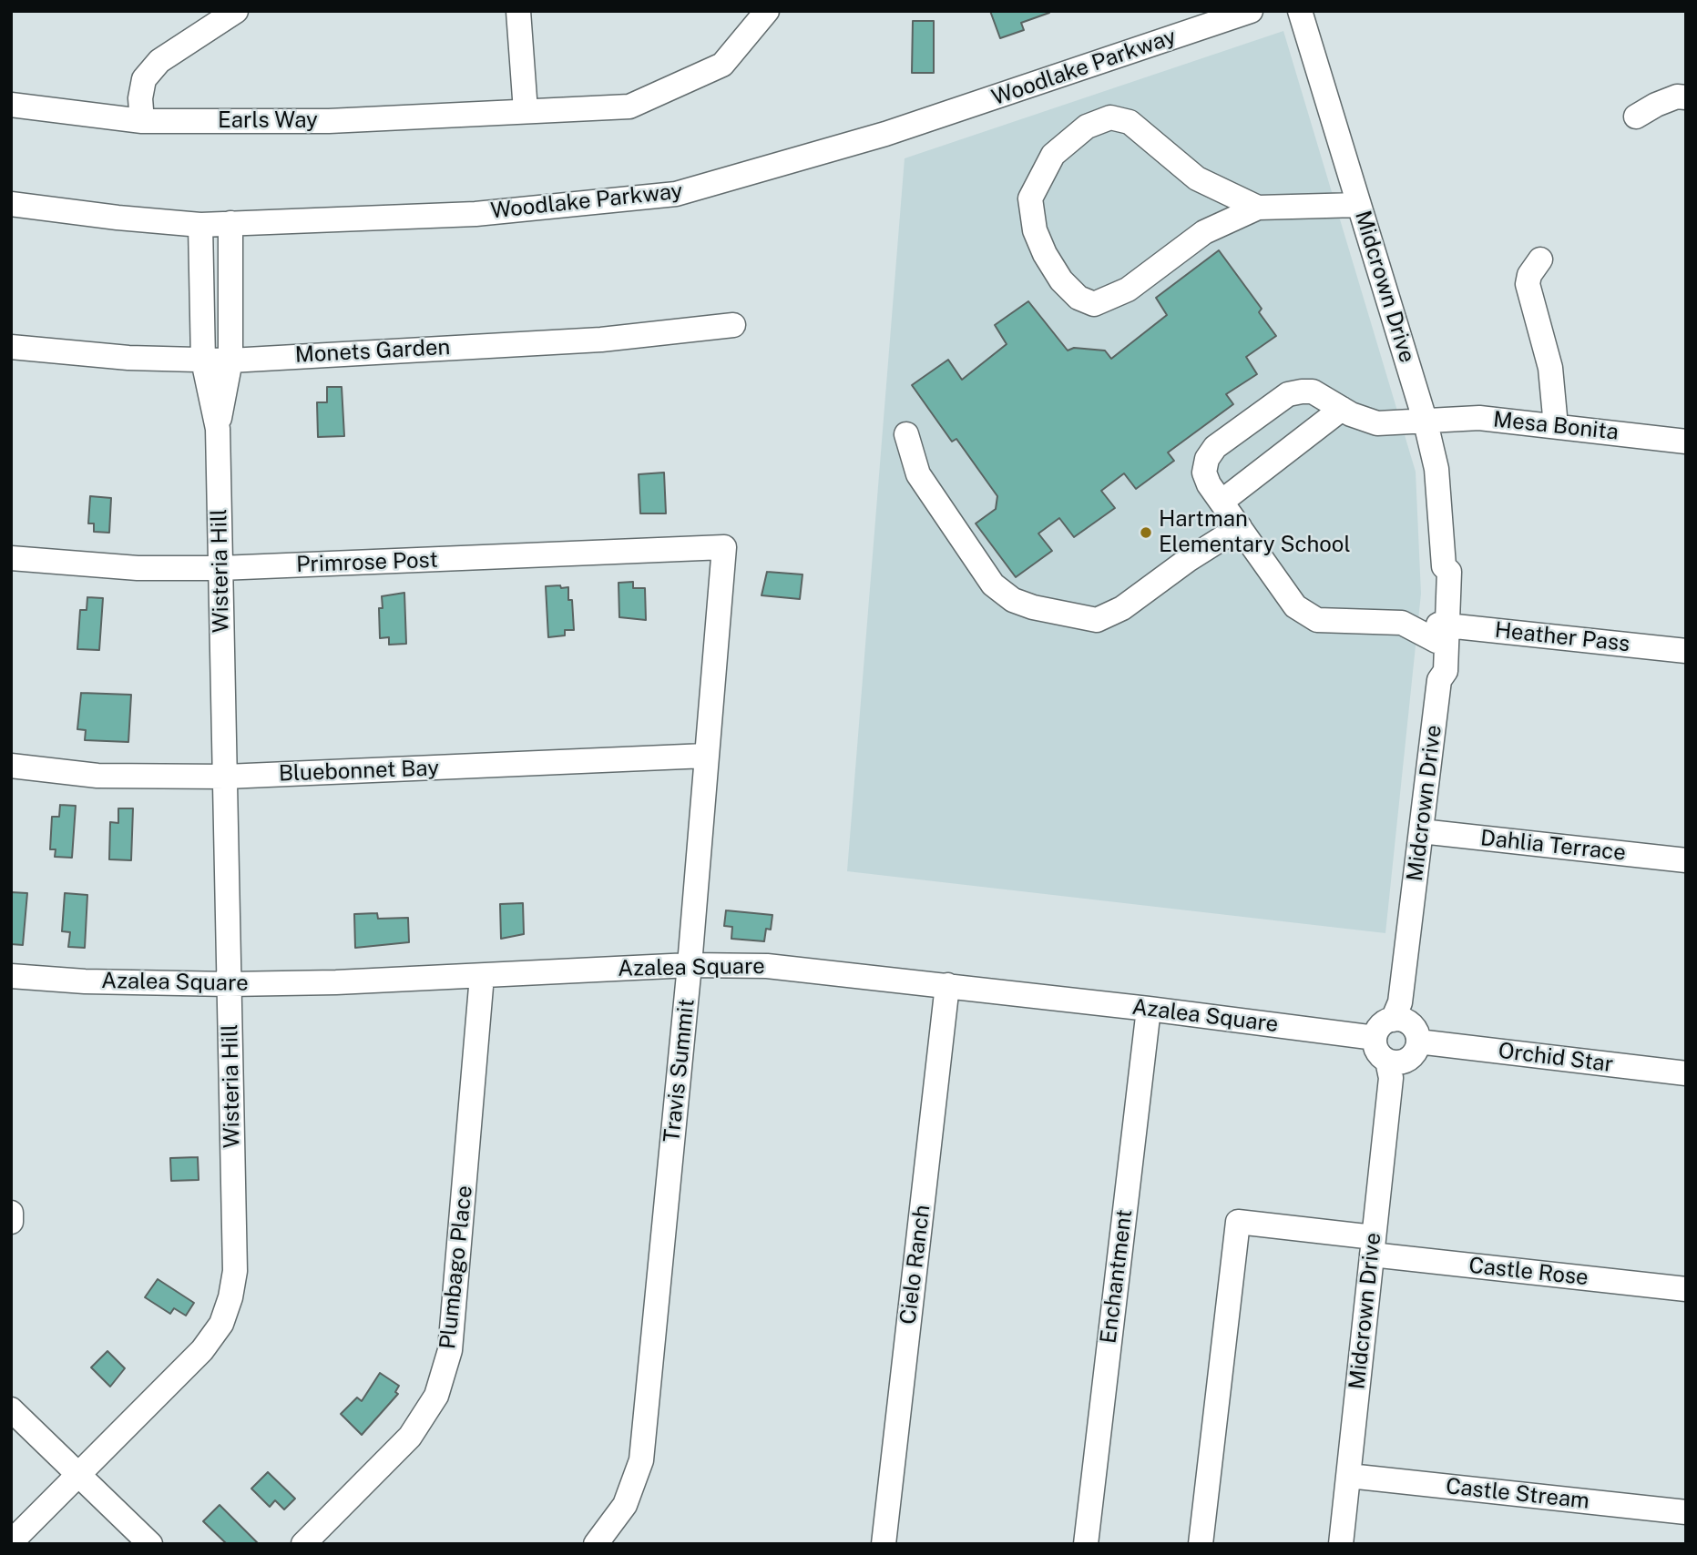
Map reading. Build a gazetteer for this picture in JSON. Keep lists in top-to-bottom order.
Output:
{
  "streets": {
    "street": [
      "Woodlake Parkway",
      "Earls Way",
      "Midcrown Drive",
      "Monets Garden",
      "Mesa Bonita",
      "Primrose Post",
      "Wisteria Hill",
      "Heather Pass",
      "Bluebonnet Bay",
      "Dahlia Terrace",
      "Azalea Square",
      "Orchid Star",
      "Travis Summit",
      "Cielo Ranch",
      "Plumbago Place",
      "Castle Rose",
      "Enchantment",
      "Castle Stream"
    ]
  },
  "crossings": [
    ["Woodlake Parkway", "Wisteria Hill"],
    ["Midcrown Drive", "Mesa Bonita"],
    ["Midcrown Drive", "Heather Pass"],
    ["Midcrown Drive", "Dahlia Terrace"],
    ["Midcrown Drive", "Azalea Square"],
    ["Midcrown Drive", "Orchid Star"],
    ["Midcrown Drive", "Castle Rose"],
    ["Midcrown Drive", "Castle Stream"],
    ["Monets Garden", "Wisteria Hill"],
    ["Primrose Post", "Wisteria Hill"],
    ["Primrose Post", "Travis Summit"],
    ["Wisteria Hill", "Bluebonnet Bay"],
    ["Wisteria Hill", "Azalea Square"],
    ["Bluebonnet Bay", "Travis Summit"],
    ["Azalea Square", "Orchid Star"],
    ["Azalea Square", "Travis Summit"],
    ["Azalea Square", "Cielo Ranch"],
    ["Azalea Square", "Plumbago Place"],
    ["Azalea Square", "Enchantment"]
  ],
  "places": ["Hartman Elementary School"]
}
